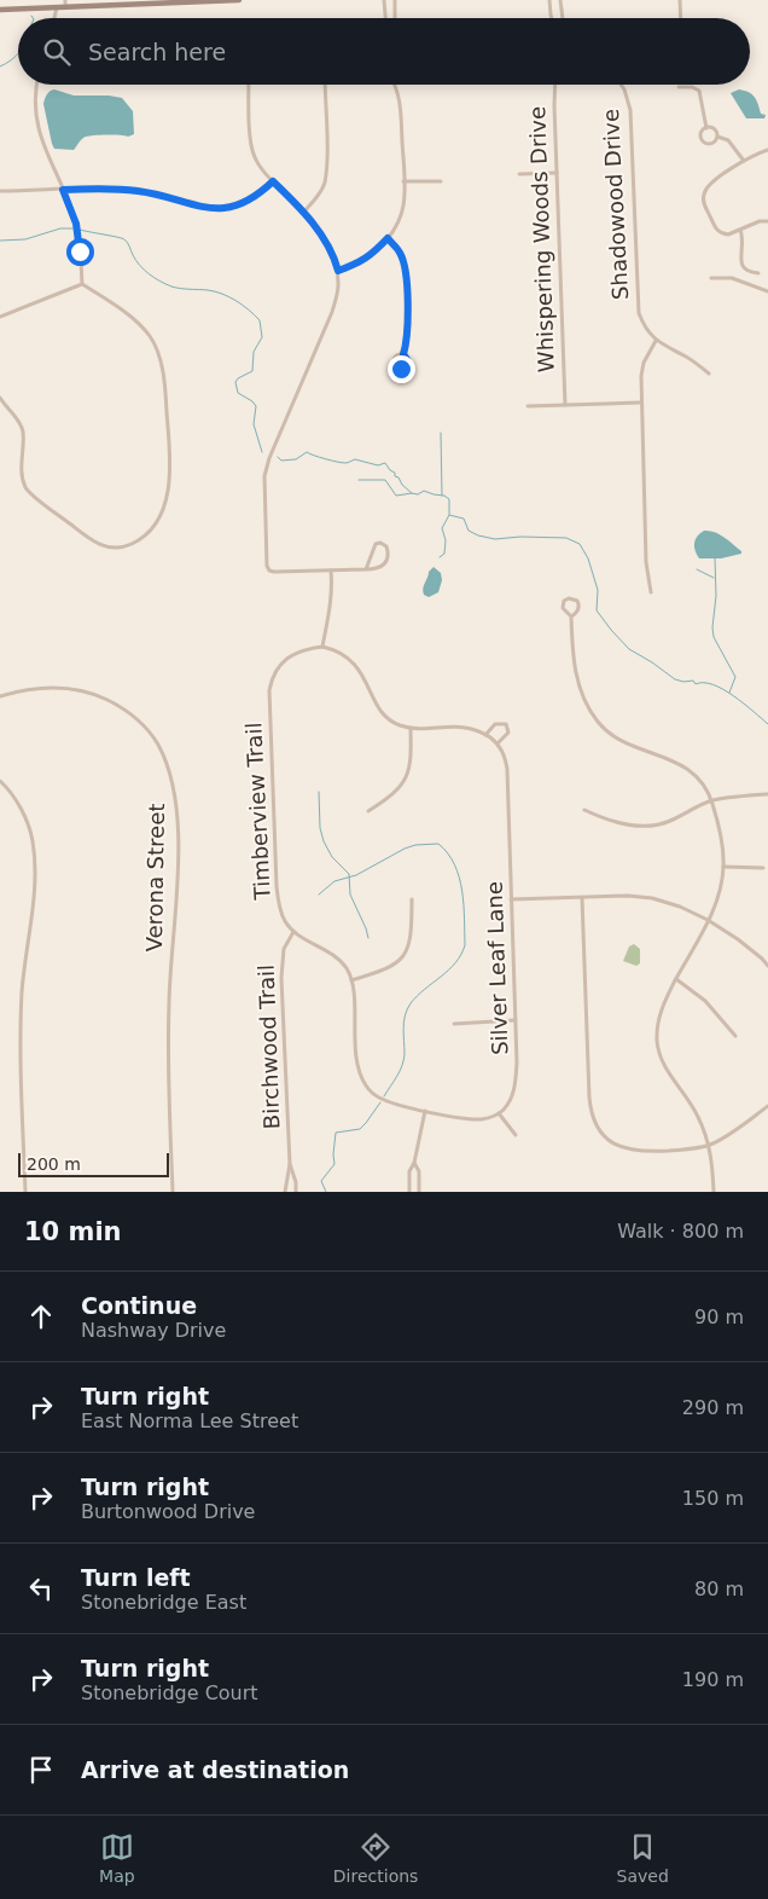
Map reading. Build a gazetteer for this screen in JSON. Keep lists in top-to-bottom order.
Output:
{
  "streets": {
    "street": [
      "Shadowood Drive",
      "Whispering Woods Drive",
      "Timberview Trail",
      "Verona Street",
      "Silver Leaf Lane",
      "Birchwood Trail"
    ]
  },
  "crossings": [
    ["Timberview Trail", "Birchwood Trail"]
  ],
  "scale_bar": "200 m",
  "page": {
    "search": "Search here",
    "scale": "200 m",
    "heading": ["10 min", "Walk · 800 m"],
    "list": [
      ["Continue", "Nashway Drive", "90 m"],
      ["Turn right", "East Norma Lee Street", "290 m"],
      ["Turn right", "Burtonwood Drive", "150 m"],
      ["Turn left", "Stonebridge East", "80 m"],
      ["Turn right", "Stonebridge Court", "190 m"],
      "Arrive at destination"
    ],
    "nav": ["Map", "Directions", "Saved"]
  }
}
